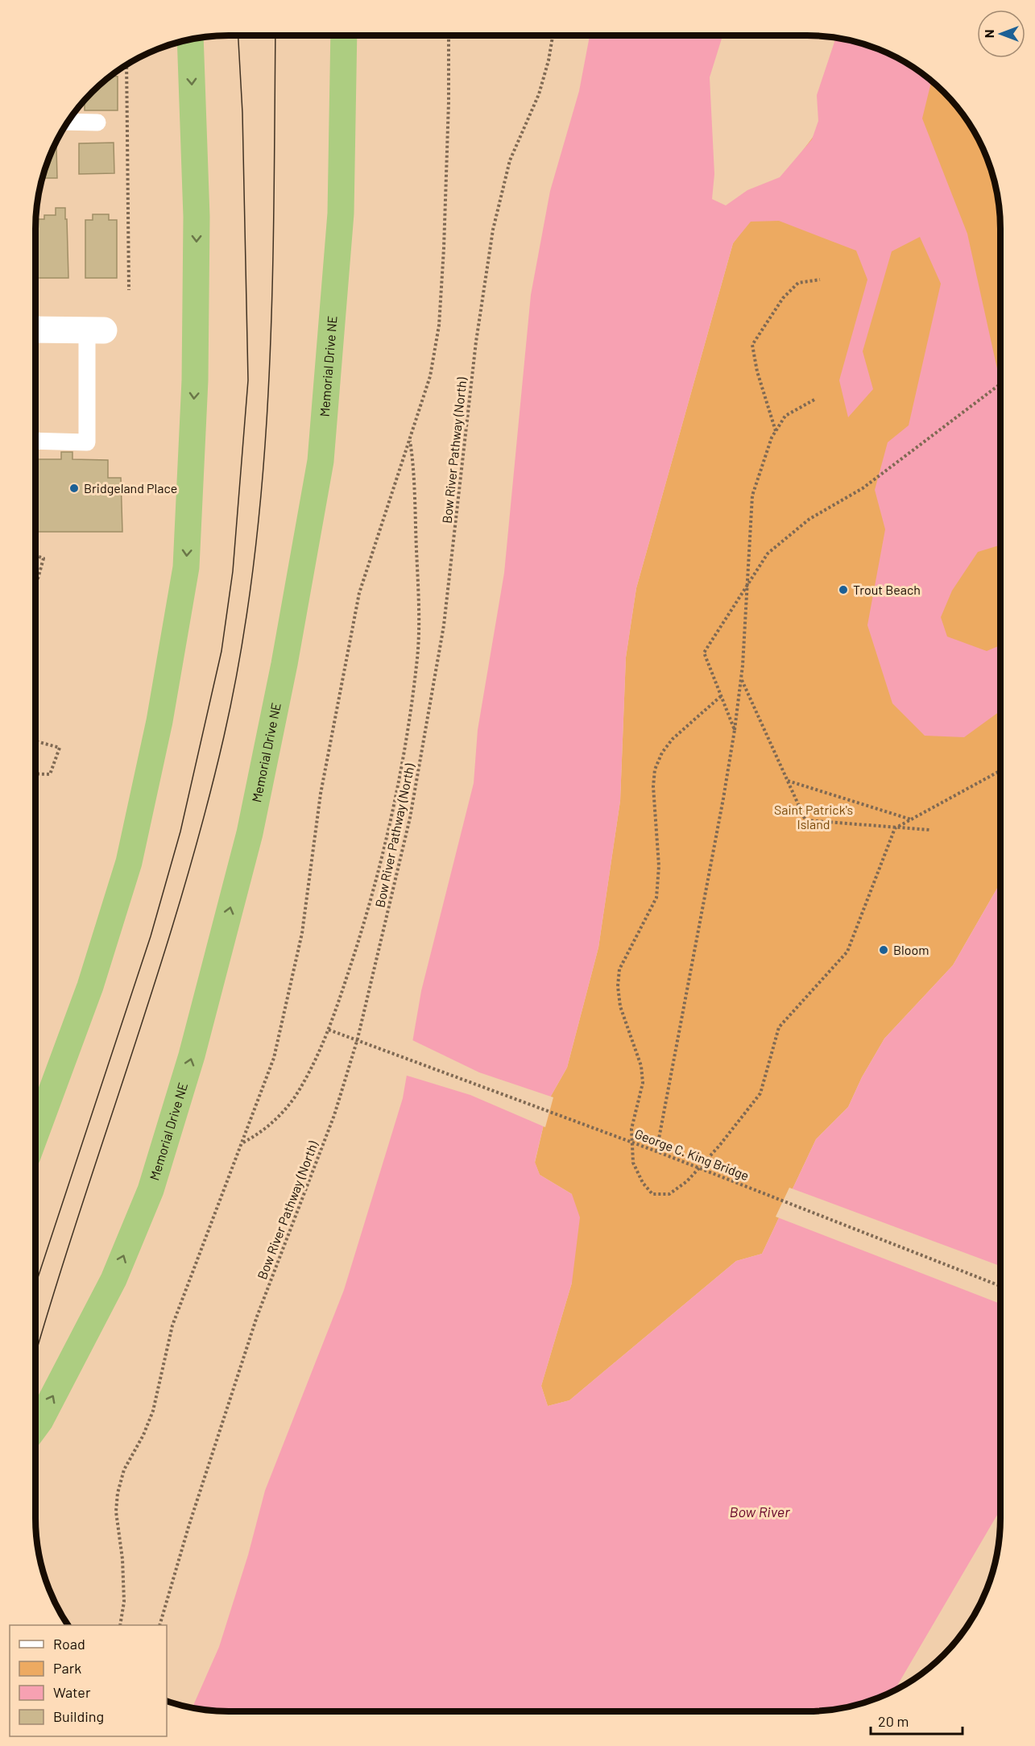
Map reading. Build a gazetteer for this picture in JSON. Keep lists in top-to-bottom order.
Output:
{
  "streets": {
    "highway": ["Memorial Drive NE"],
    "path": ["Bow River Pathway (North)", "George C. King Bridge"]
  },
  "crossings": [
    ["Bow River Pathway (North)", "George C. King Bridge"]
  ],
  "water": ["Bow River"],
  "parks": ["Saint Patrick's Island"],
  "places": ["Bridgeland Place", "Trout Beach", "Bloom"],
  "legend": [
    "Road",
    "Park",
    "Water",
    "Building"
  ],
  "scale_bar": "20 m",
  "north": "left"
}
